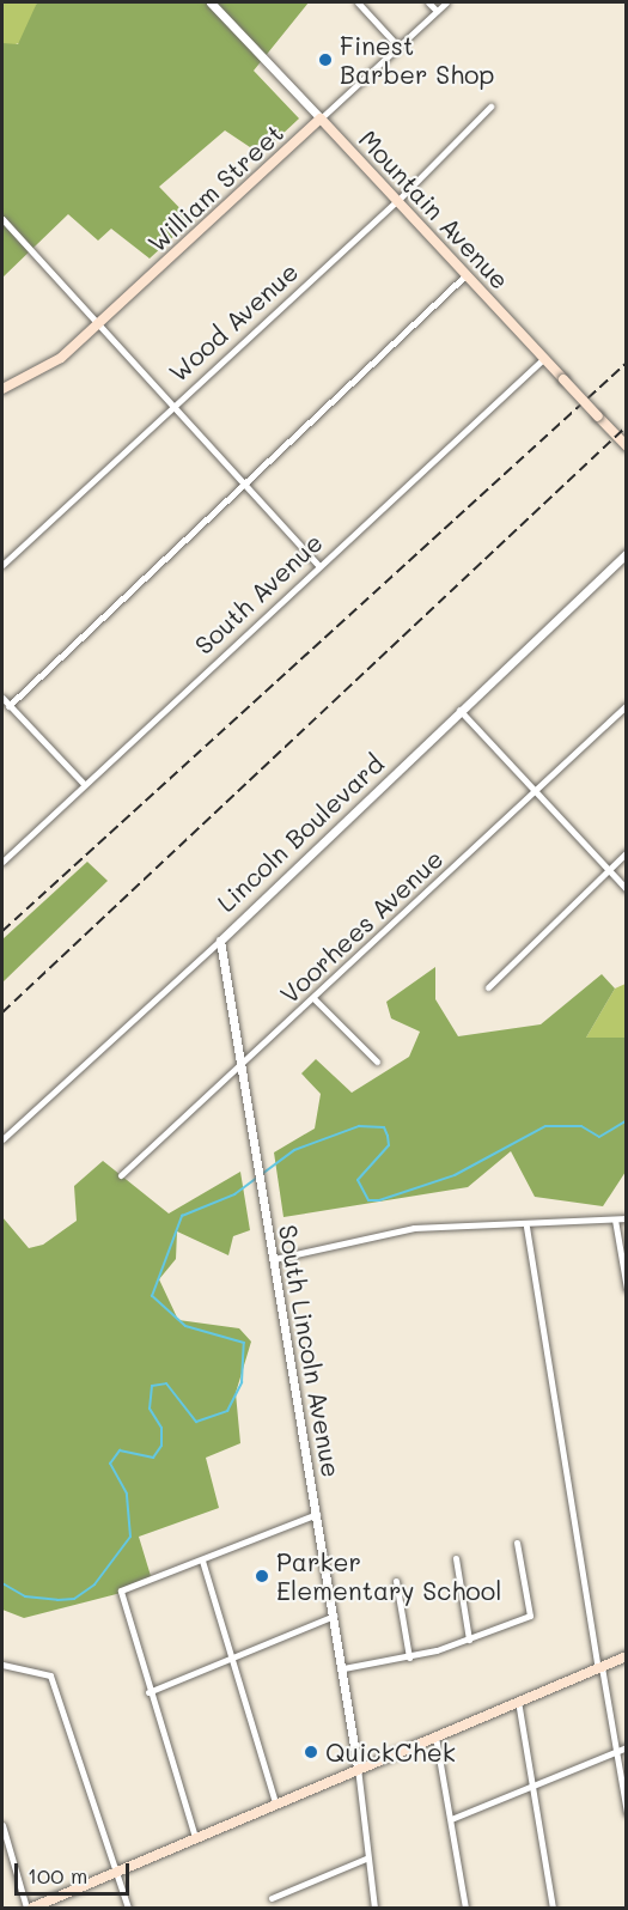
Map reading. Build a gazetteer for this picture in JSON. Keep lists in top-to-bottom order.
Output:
{
  "streets": {
    "main road": ["William Street", "Mountain Avenue"],
    "street": [
      "Wood Avenue",
      "South Avenue",
      "Lincoln Boulevard",
      "Voorhees Avenue",
      "South Lincoln Avenue"
    ]
  },
  "crossings": [
    ["William Street", "Mountain Avenue"],
    ["Mountain Avenue", "Wood Avenue"],
    ["Mountain Avenue", "South Avenue"],
    ["Lincoln Boulevard", "South Lincoln Avenue"],
    ["Voorhees Avenue", "South Lincoln Avenue"]
  ],
  "places": ["Finest Barber Shop", "Parker Elementary School", "QuickChek"],
  "scale_bar": "100 m"
}
